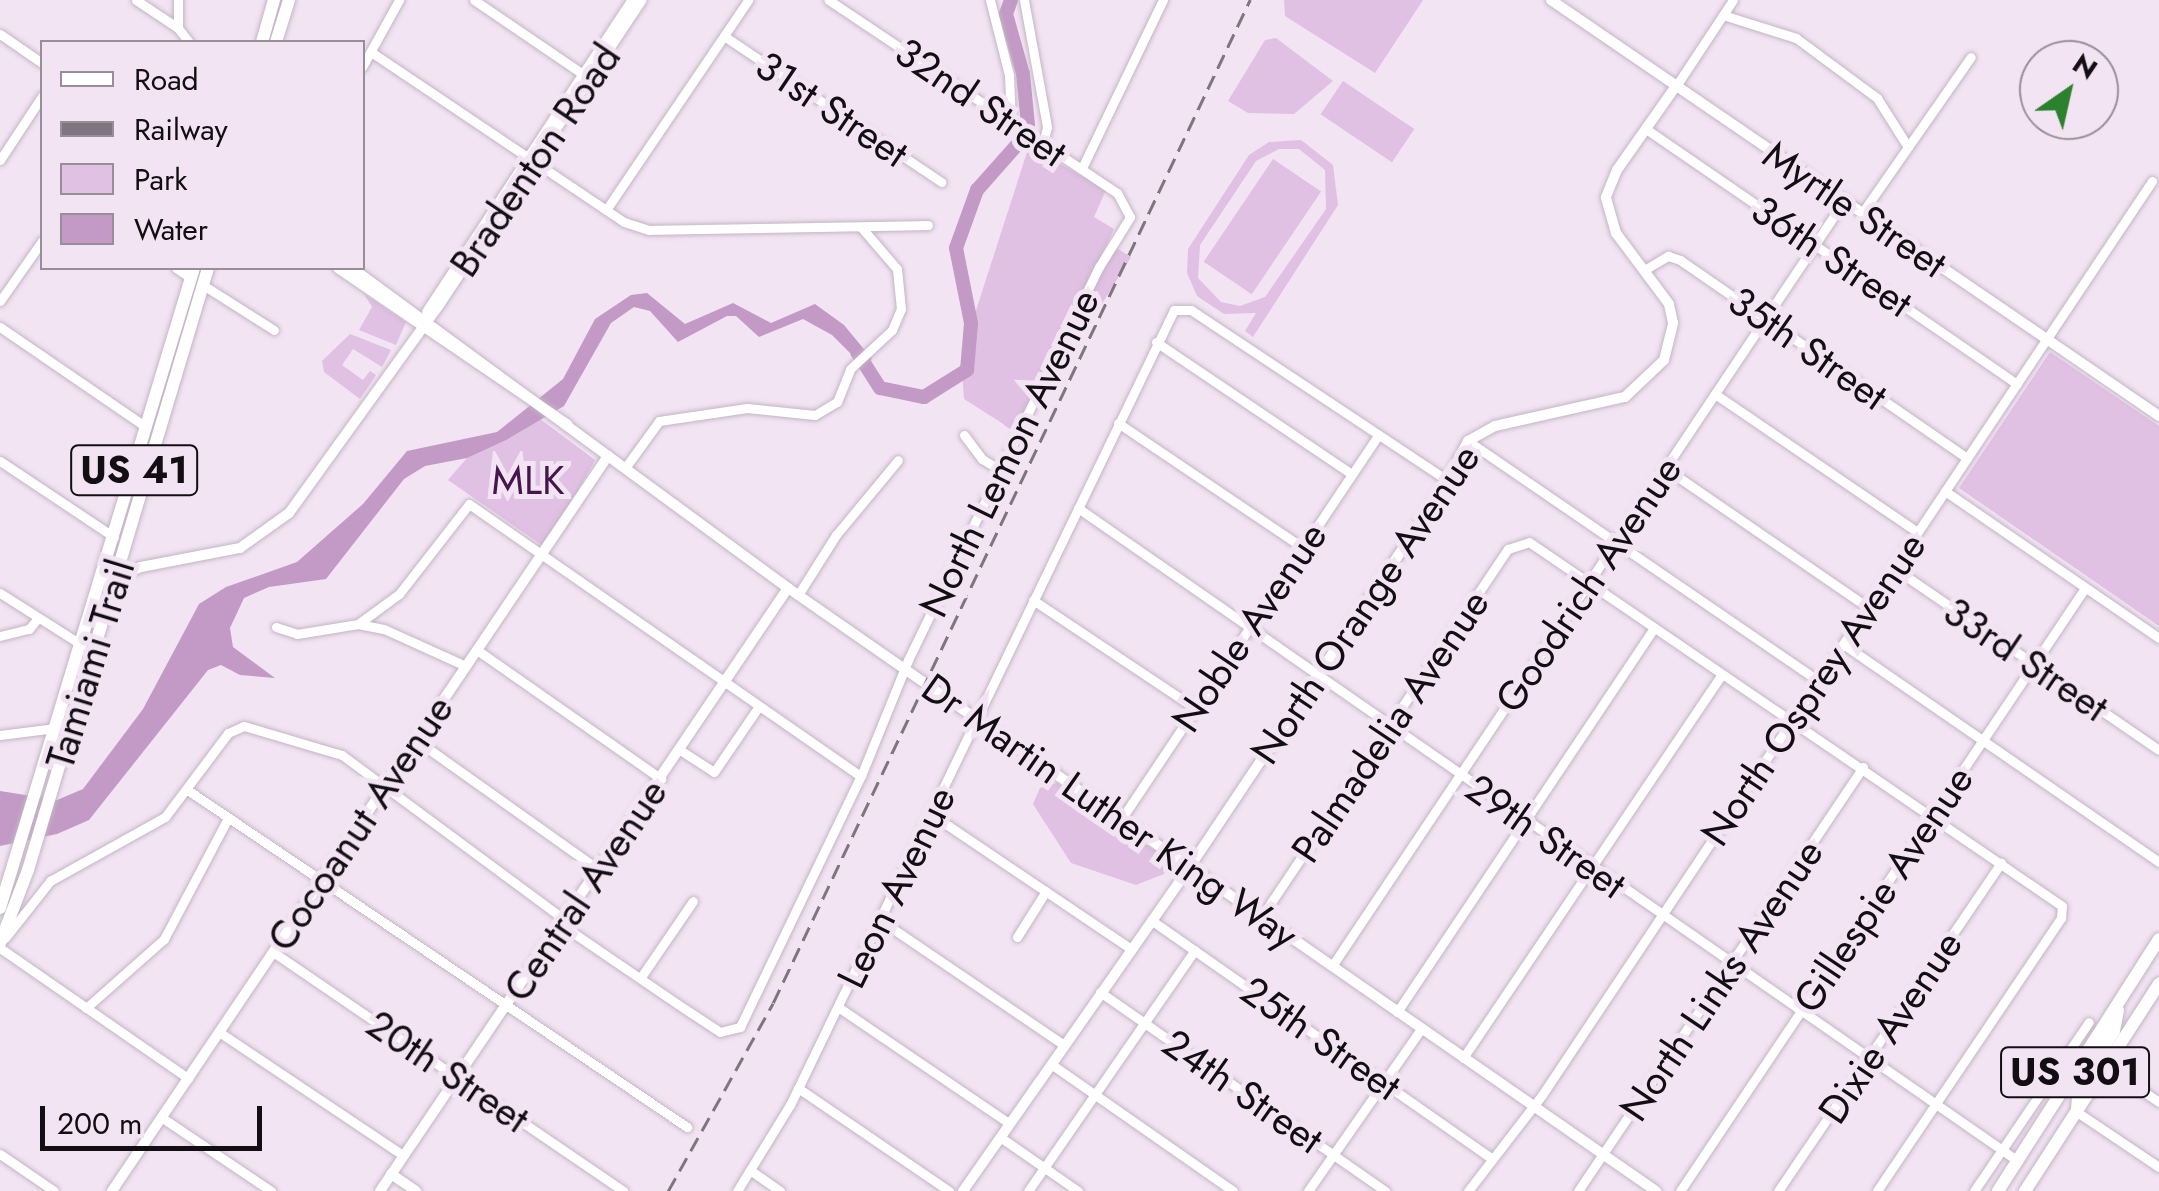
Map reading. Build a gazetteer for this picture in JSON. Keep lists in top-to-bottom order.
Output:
{
  "streets": {
    "main road": ["US 41", "Tamiami Trail", "US 301"],
    "street": [
      "32nd Street",
      "31st Street",
      "Bradenton Road",
      "Myrtle Street",
      "36th Street",
      "35th Street",
      "North Lemon Avenue",
      "Goodrich Avenue",
      "North Orange Avenue",
      "Noble Avenue",
      "33rd Street",
      "North Osprey Avenue",
      "Palmadelia Avenue",
      "Dr Martin Luther King Way",
      "Cocoanut Avenue",
      "29th Street",
      "Leon Avenue",
      "Gillespie Avenue",
      "Central Avenue",
      "North Links Avenue",
      "Dixie Avenue",
      "25th Street",
      "20th Street",
      "24th Street"
    ]
  },
  "crossings": [
    ["32nd Street", "North Lemon Avenue"],
    ["Bradenton Road", "Tamiami Trail"],
    ["Bradenton Road", "Dr Martin Luther King Way"],
    ["Myrtle Street", "Goodrich Avenue"],
    ["Myrtle Street", "North Orange Avenue"],
    ["Myrtle Street", "North Osprey Avenue"],
    ["36th Street", "Goodrich Avenue"],
    ["36th Street", "North Orange Avenue"],
    ["36th Street", "North Osprey Avenue"],
    ["35th Street", "Goodrich Avenue"],
    ["35th Street", "North Orange Avenue"],
    ["35th Street", "North Osprey Avenue"],
    ["North Lemon Avenue", "Dr Martin Luther King Way"],
    ["Goodrich Avenue", "Palmadelia Avenue"],
    ["Goodrich Avenue", "Dr Martin Luther King Way"],
    ["Goodrich Avenue", "29th Street"],
    ["North Orange Avenue", "Dr Martin Luther King Way"],
    ["North Orange Avenue", "29th Street"],
    ["North Orange Avenue", "25th Street"],
    ["North Orange Avenue", "24th Street"],
    ["Noble Avenue", "Dr Martin Luther King Way"],
    ["Noble Avenue", "29th Street"],
    ["Noble Avenue", "Leon Avenue"],
    ["33rd Street", "North Osprey Avenue"],
    ["33rd Street", "Gillespie Avenue"],
    ["North Osprey Avenue", "Dr Martin Luther King Way"],
    ["North Osprey Avenue", "29th Street"],
    ["North Osprey Avenue", "25th Street"],
    ["Palmadelia Avenue", "Dr Martin Luther King Way"],
    ["Palmadelia Avenue", "29th Street"],
    ["Dr Martin Luther King Way", "Cocoanut Avenue"],
    ["Dr Martin Luther King Way", "Leon Avenue"],
    ["Dr Martin Luther King Way", "Central Avenue"],
    ["Dr Martin Luther King Way", "North Links Avenue"],
    ["Cocoanut Avenue", "20th Street"],
    ["29th Street", "Leon Avenue"],
    ["29th Street", "Gillespie Avenue"],
    ["29th Street", "North Links Avenue"],
    ["29th Street", "Dixie Avenue"],
    ["29th Street", "US 301"],
    ["Central Avenue", "20th Street"]
  ],
  "parks": ["MLK"],
  "legend": [
    "Road",
    "Railway",
    "Park",
    "Water"
  ],
  "scale_bar": "200 m",
  "north": "top right"
}
